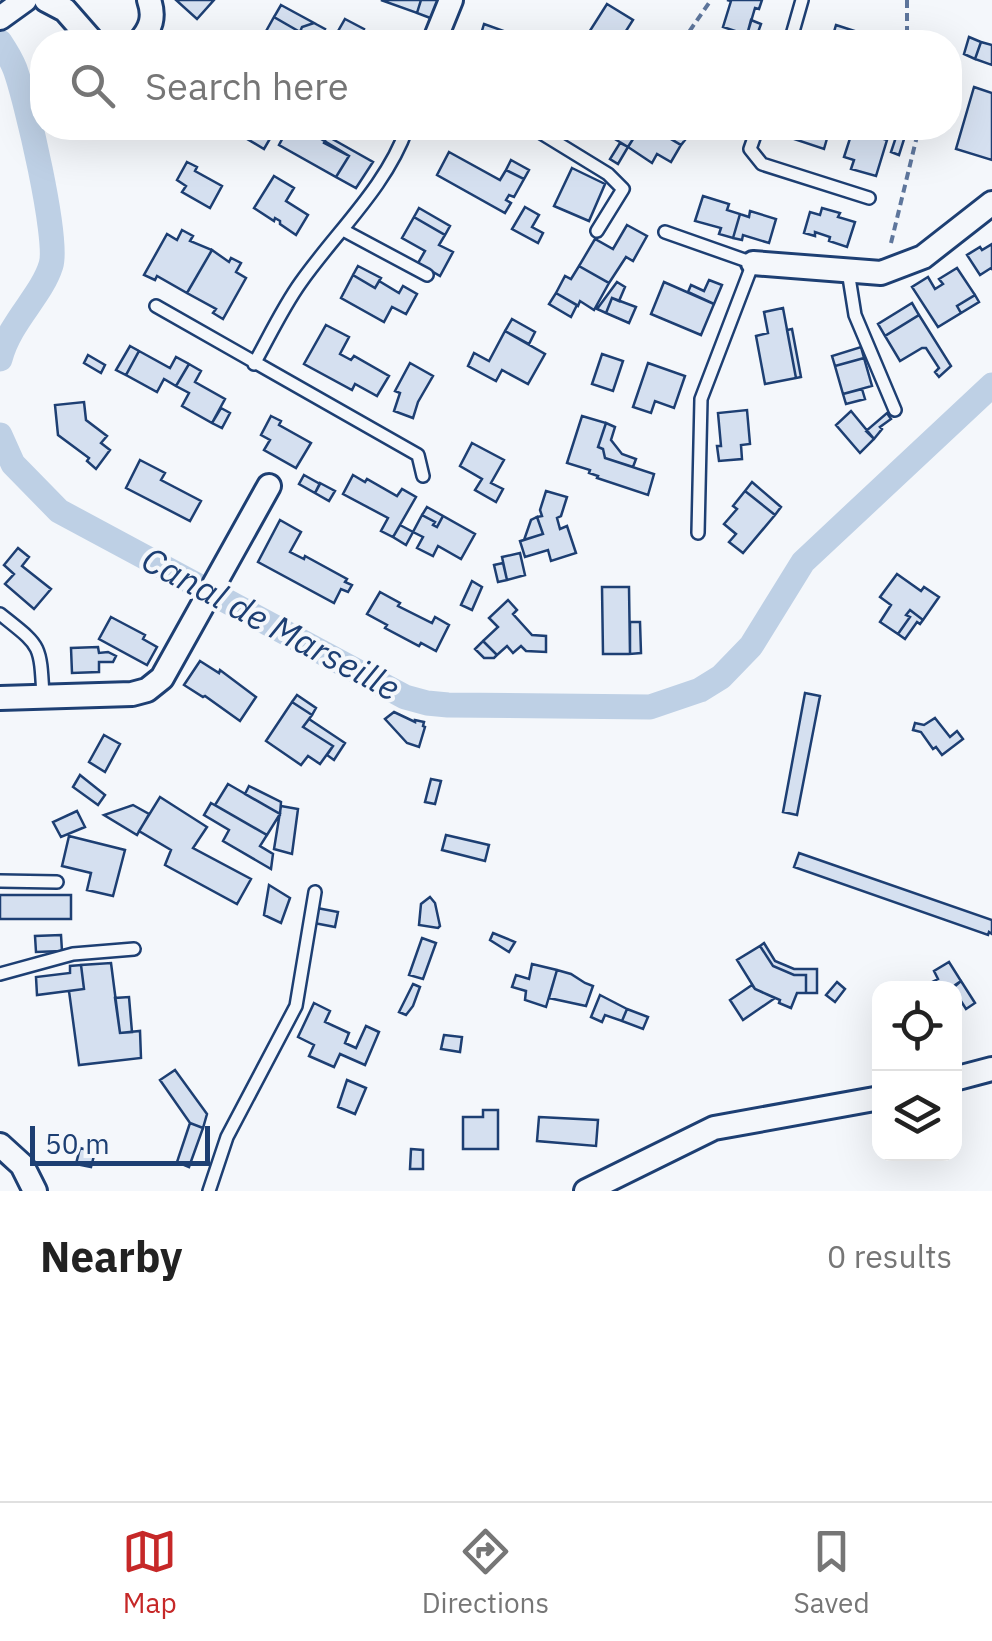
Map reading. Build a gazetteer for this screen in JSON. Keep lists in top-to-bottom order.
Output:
{
  "water": ["Canal de Marseille"],
  "scale_bar": "50 m",
  "page": {
    "search": "Search here",
    "scale": "50 m",
    "heading": ["Nearby", "0 results"],
    "nav": ["Map", "Directions", "Saved"]
  }
}
